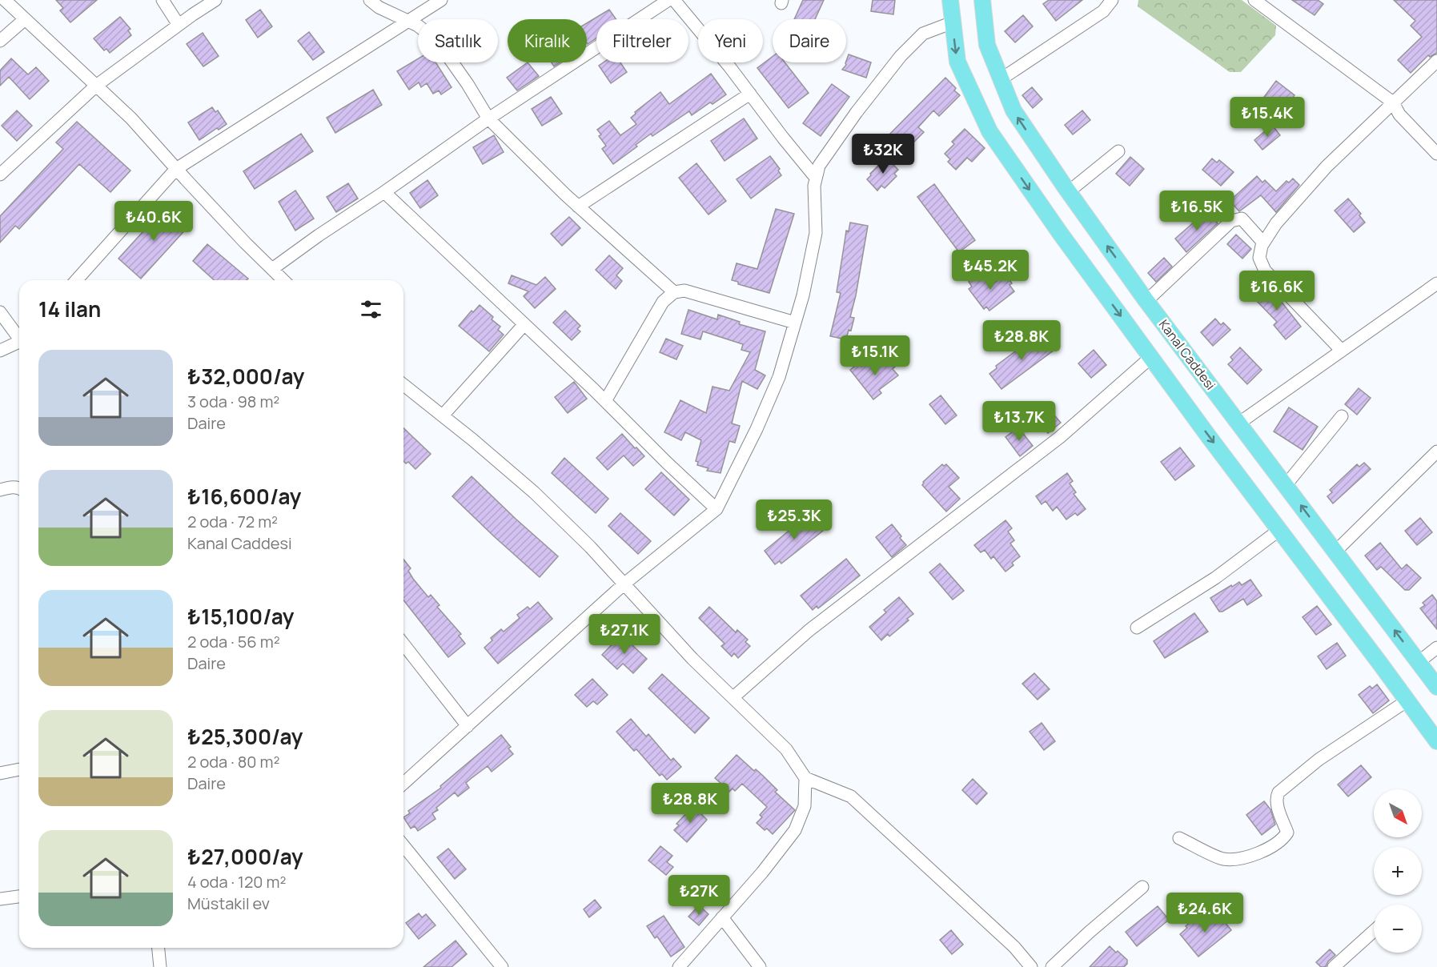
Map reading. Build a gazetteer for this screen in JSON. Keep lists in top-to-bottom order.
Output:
{
  "streets": {
    "main road": ["Kanal Caddesi"]
  },
  "north": "bottom right",
  "page": {
    "chip": [
      "Satılık",
      "Kiralık",
      "Filtreler",
      "Yeni",
      "Daire"
    ],
    "price": [
      "₺15.4K",
      "₺32K",
      "₺16.5K",
      "₺40.6K",
      "₺45.2K",
      "₺16.6K",
      "₺28.8K",
      "₺15.1K",
      "₺13.7K",
      "₺25.3K",
      "₺27.1K",
      "₺28.8K",
      "₺27K",
      "₺24.6K"
    ],
    "heading": "14 ilan",
    "list": [
      {
        "name": "₺32,000/ay",
        "note": "3 oda · 98 m² · Daire"
      },
      {
        "name": "₺16,600/ay",
        "note": "2 oda · 72 m² · Kanal Caddesi"
      },
      {
        "name": "₺15,100/ay",
        "note": "2 oda · 56 m² · Daire"
      },
      {
        "name": "₺25,300/ay",
        "note": "2 oda · 80 m² · Daire"
      },
      {
        "name": "₺27,000/ay",
        "note": "4 oda · 120 m² · Müstakil ev"
      }
    ],
    "map_buttons": ["+", "−"]
  }
}
